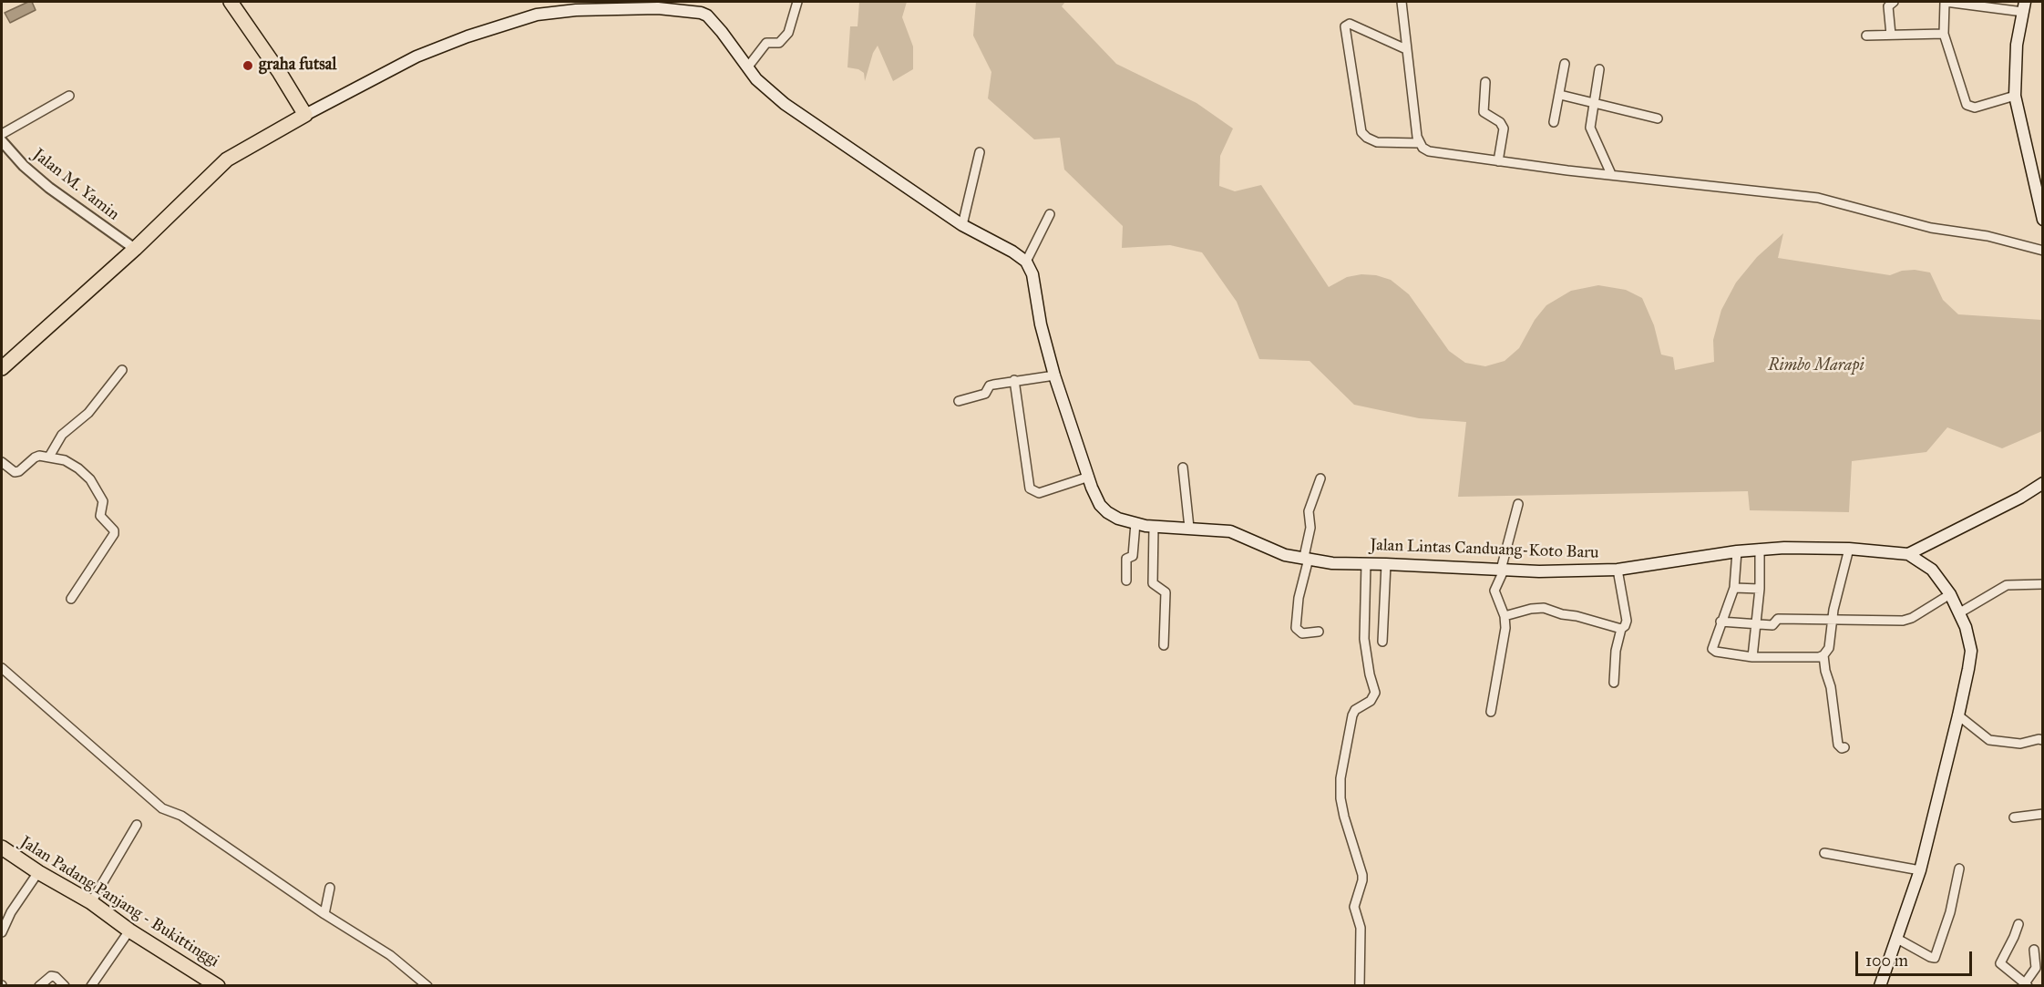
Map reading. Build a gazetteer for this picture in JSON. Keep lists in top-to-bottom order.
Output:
{
  "streets": {
    "highway": ["Jalan Padang Panjang - Bukittinggi"],
    "main road": ["Jalan Lintas Canduang-Koto Baru"],
    "street": ["Jalan M. Yamin"]
  },
  "parks": ["Rimbo Marapi"],
  "places": ["graha futsal"],
  "scale_bar": "100 m"
}
